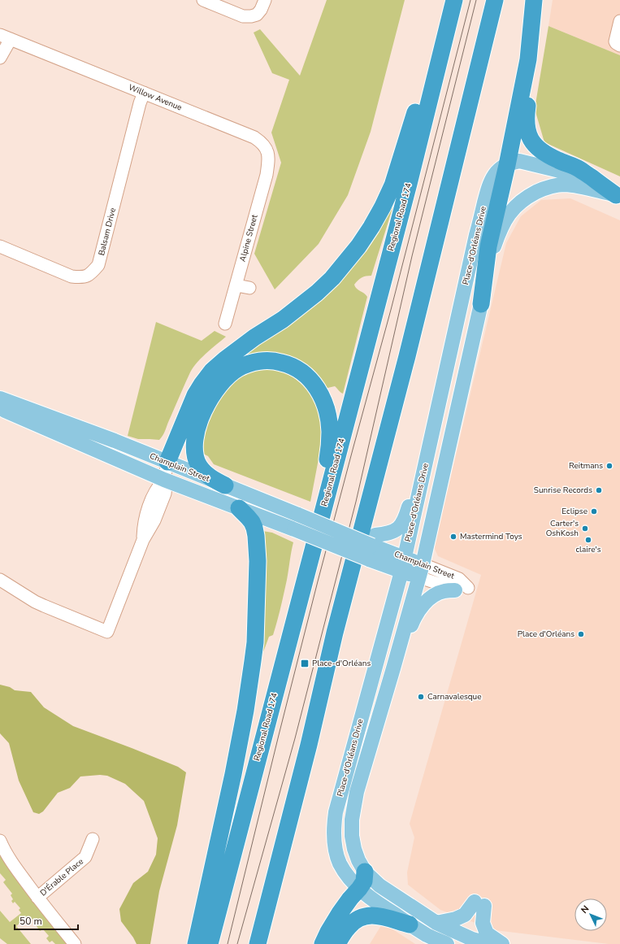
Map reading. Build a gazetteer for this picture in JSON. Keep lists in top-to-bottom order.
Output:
{
  "streets": {
    "highway": ["Regional Road 174"],
    "main road": ["Place-d'Orléans Drive", "Champlain Street"],
    "street": [
      "Willow Avenue",
      "Balsam Drive",
      "Alpine Street",
      "D'Érable Place"
    ]
  },
  "crossings": [
    ["Willow Avenue", "Balsam Drive"],
    ["Willow Avenue", "Alpine Street"],
    ["Place-d'Orléans Drive", "Champlain Street"]
  ],
  "places": {
    "other": [
      "Reitmans",
      "Sunrise Records",
      "Eclipse",
      "Carter's OshKosh",
      "Mastermind Toys",
      "claire's",
      "Place d'Orléans",
      "Carnavalesque"
    ],
    "transit": ["Place-d'Orléans"]
  },
  "scale_bar": "50 m",
  "north": "top left"
}
